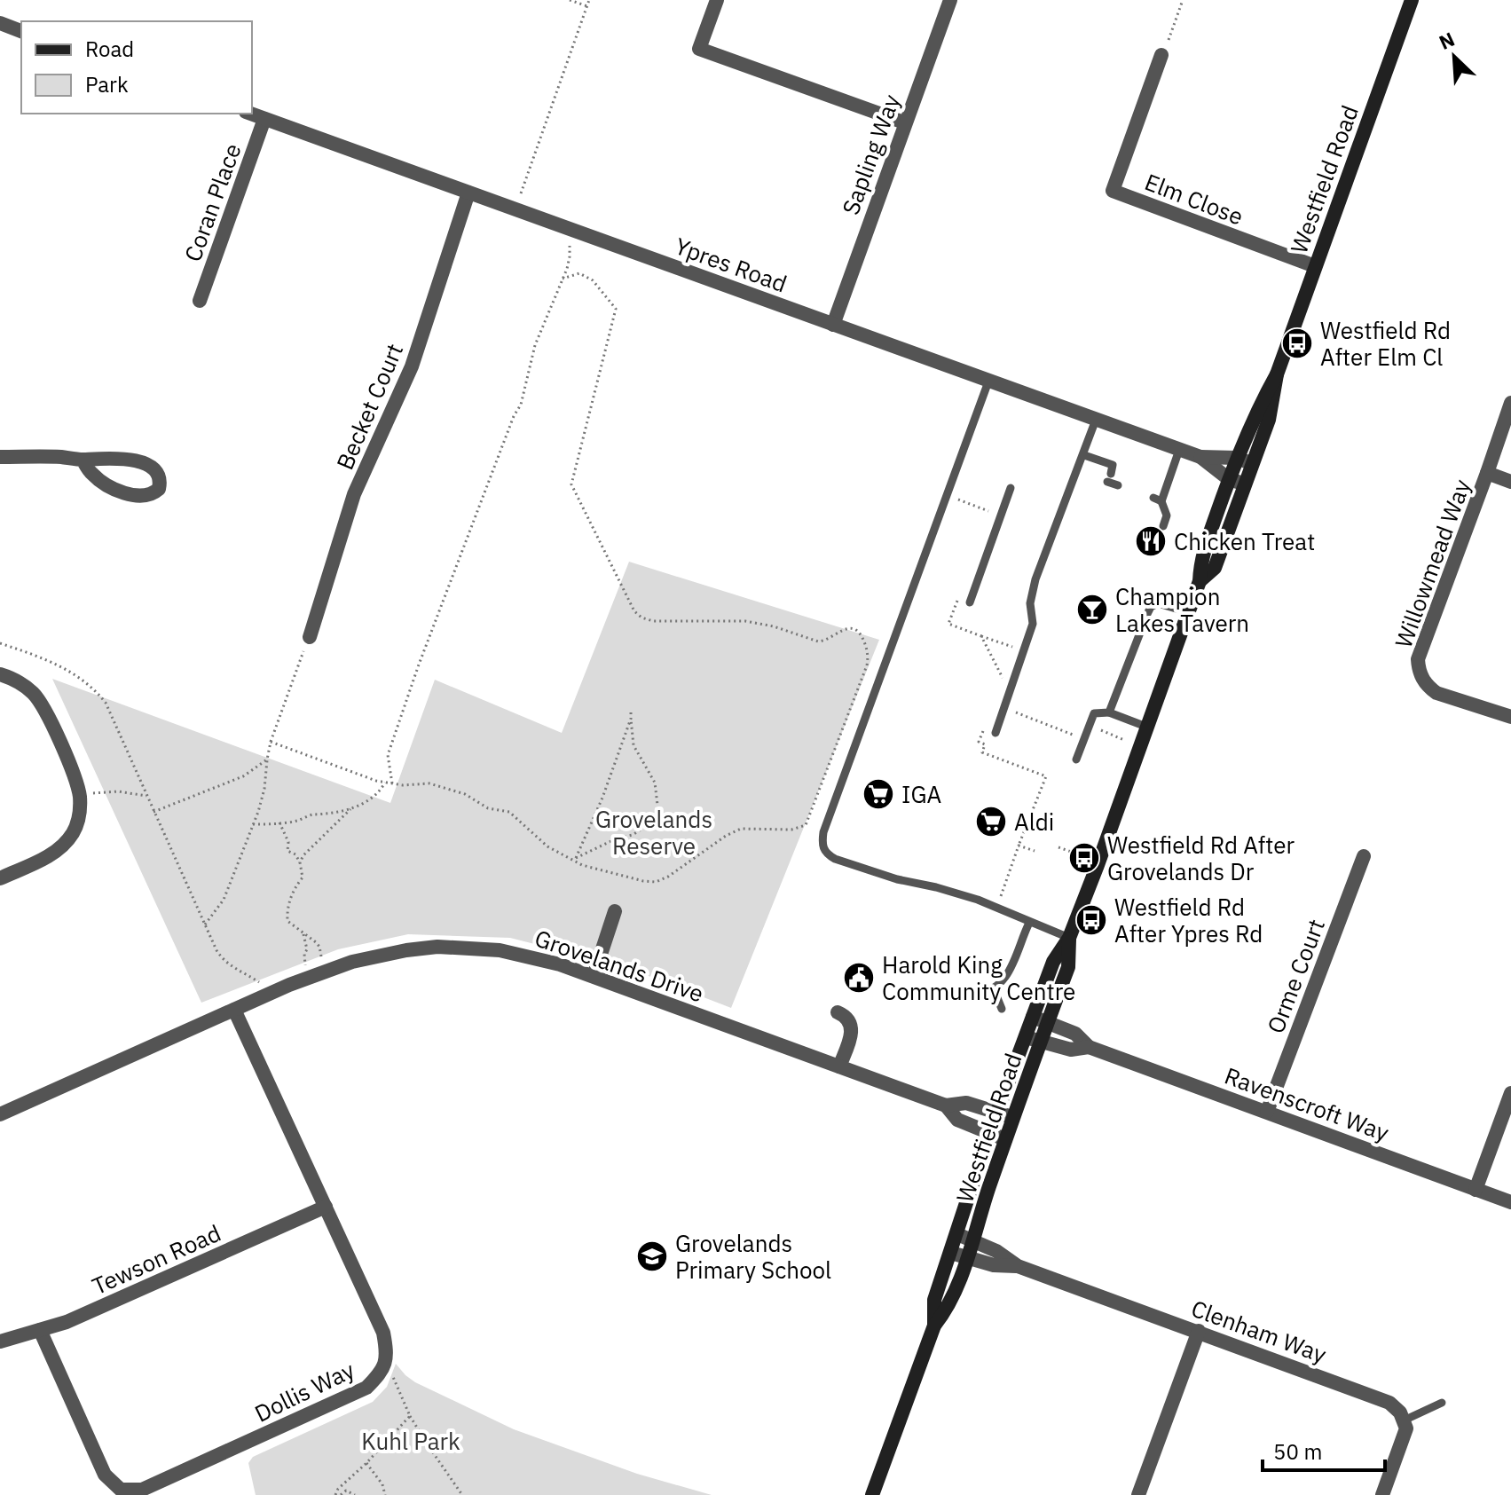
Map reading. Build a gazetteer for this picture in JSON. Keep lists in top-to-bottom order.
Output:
{
  "streets": {
    "main road": ["Westfield Road"],
    "street": [
      "Sapling Way",
      "Elm Close",
      "Coran Place",
      "Ypres Road",
      "Becket Court",
      "Willowmead Way",
      "Grovelands Drive",
      "Orme Court",
      "Ravenscroft Way",
      "Tewson Road",
      "Clenham Way",
      "Dollis Way"
    ]
  },
  "crossings": [
    ["Sapling Way", "Ypres Road"],
    ["Westfield Road", "Elm Close"],
    ["Westfield Road", "Ypres Road"],
    ["Westfield Road", "Grovelands Drive"],
    ["Westfield Road", "Ravenscroft Way"],
    ["Westfield Road", "Clenham Way"],
    ["Coran Place", "Ypres Road"],
    ["Ypres Road", "Becket Court"],
    ["Grovelands Drive", "Dollis Way"],
    ["Orme Court", "Ravenscroft Way"],
    ["Tewson Road", "Dollis Way"]
  ],
  "parks": ["Grovelands Reserve", "Kuhl Park"],
  "places": {
    "bus stop": ["Westfield Rd After Elm Cl", "Westfield Rd After Grovelands Dr", "Westfield Rd After Ypres Rd"],
    "restaurant": ["Chicken Treat"],
    "bar": ["Champion Lakes Tavern"],
    "supermarket": ["IGA", "Aldi"],
    "public building": ["Harold King Community Centre"],
    "school or university": ["Grovelands Primary School"]
  },
  "legend": ["Road", "Park"],
  "scale_bar": "50 m",
  "north": "top left"
}
